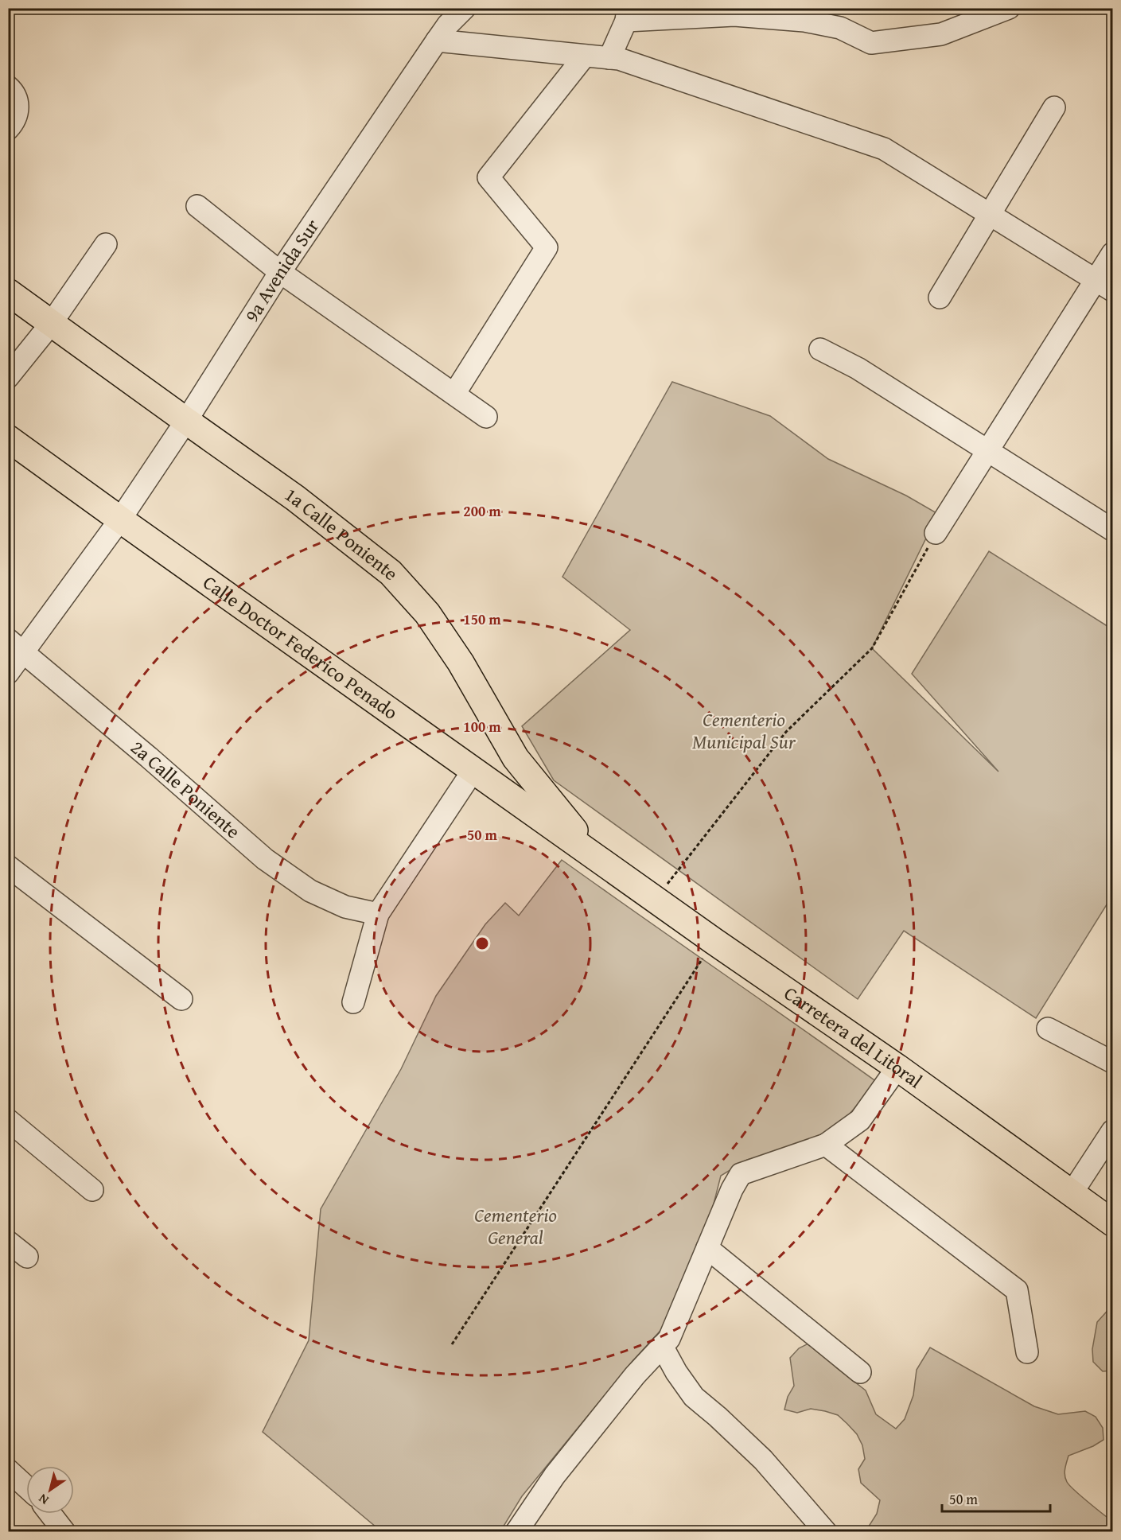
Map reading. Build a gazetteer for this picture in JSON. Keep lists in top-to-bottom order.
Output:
{
  "streets": {
    "main road": ["1a Calle Poniente", "Calle Doctor Federico Penado", "Carretera del Litoral"],
    "street": ["9a Avenida Sur", "2a Calle Poniente"]
  },
  "crossings": [
    ["9a Avenida Sur", "1a Calle Poniente"],
    ["9a Avenida Sur", "Calle Doctor Federico Penado"],
    ["9a Avenida Sur", "2a Calle Poniente"],
    ["1a Calle Poniente", "Calle Doctor Federico Penado"],
    ["1a Calle Poniente", "Carretera del Litoral"],
    ["Calle Doctor Federico Penado", "Carretera del Litoral"]
  ],
  "parks": ["Cementerio Municipal Sur", "Cementerio General"],
  "scale_bar": "50 m",
  "north": "bottom left",
  "rings": [
    "200 m",
    "150 m",
    "100 m",
    "50 m"
  ]
}
